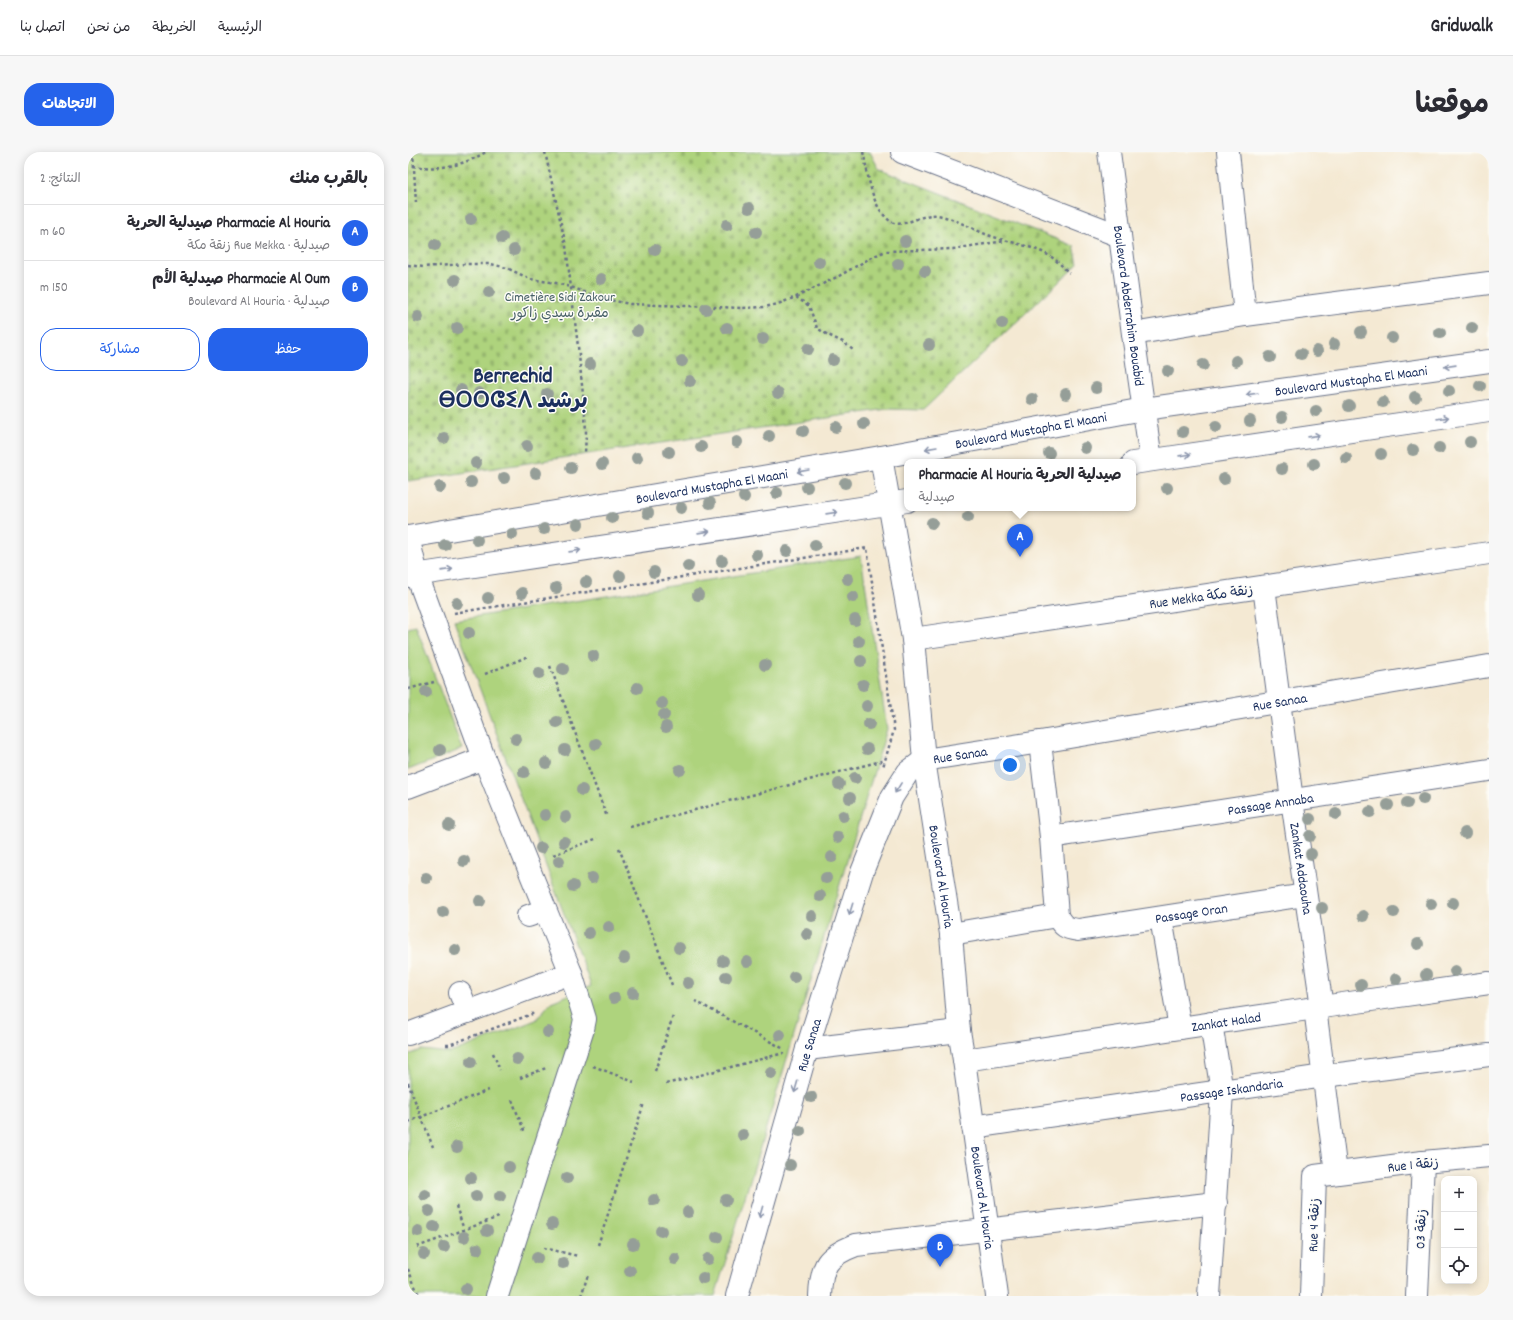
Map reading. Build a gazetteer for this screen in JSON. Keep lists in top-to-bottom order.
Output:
{
  "streets": {
    "street": [
      "Boulevard Abderrahim Bouabid",
      "Boulevard Mustapha El Maani",
      "Rue Mekka زنقة مكة",
      "Rue Sanaa",
      "Passage Annaba",
      "Zankat Addaouha",
      "Boulevard Al Houria",
      "Passage Oran",
      "Zankat Halad",
      "Passage Iskandaria",
      "Rue 1 زنقة",
      "Rue 4 زنقة",
      "زنقة 03"
    ]
  },
  "crossings": [
    ["Boulevard Abderrahim Bouabid", "Boulevard Mustapha El Maani"],
    ["Boulevard Mustapha El Maani", "Boulevard Al Houria"],
    ["Rue Mekka زنقة مكة", "Zankat Addaouha"],
    ["Rue Mekka زنقة مكة", "Boulevard Al Houria"],
    ["Rue Sanaa", "Zankat Addaouha"],
    ["Rue Sanaa", "Boulevard Al Houria"],
    ["Passage Annaba", "Zankat Addaouha"],
    ["Zankat Addaouha", "Passage Oran"],
    ["Zankat Addaouha", "Zankat Halad"],
    ["Zankat Addaouha", "Passage Iskandaria"],
    ["Zankat Addaouha", "Rue 1 زنقة"],
    ["Zankat Addaouha", "Rue 4 زنقة"],
    ["Boulevard Al Houria", "Zankat Halad"],
    ["Boulevard Al Houria", "Passage Iskandaria"],
    ["Rue 1 زنقة", "Rue 4 زنقة"],
    ["Rue 1 زنقة", "زنقة 03"]
  ],
  "one_way": ["Rue Sanaa"],
  "districts": ["Berrechid ⴱⵔⵔⵛⵉⴷ برشيد"],
  "parks": ["Cimetière Sidi Zakour مقبرة سيدي زاكور"],
  "page": {
    "header": "Gridwalk",
    "nav": [
      "الرئيسية",
      "الخريطة",
      "من نحن",
      "اتصل بنا"
    ],
    "title": "موقعنا",
    "buttons": [
      "الاتجاهات",
      ["حفظ", "مشاركة"]
    ],
    "heading": ["بالقرب منك", "النتائج: 2"],
    "list": [
      {
        "mark": "A",
        "name": "Pharmacie Al Houria صيدلية الحرية",
        "note": "صيدلية · Rue Mekka زنقة مكة",
        "value": "60 m"
      },
      {
        "mark": "B",
        "name": "Pharmacie Al Oum صيدلية الأم",
        "note": "صيدلية · Boulevard Al Houria",
        "value": "150 m"
      }
    ],
    "popup": ["Pharmacie Al Houria صيدلية الحرية", "صيدلية"],
    "pins": ["A", "B"],
    "map_buttons": ["+", "−"]
  }
}
